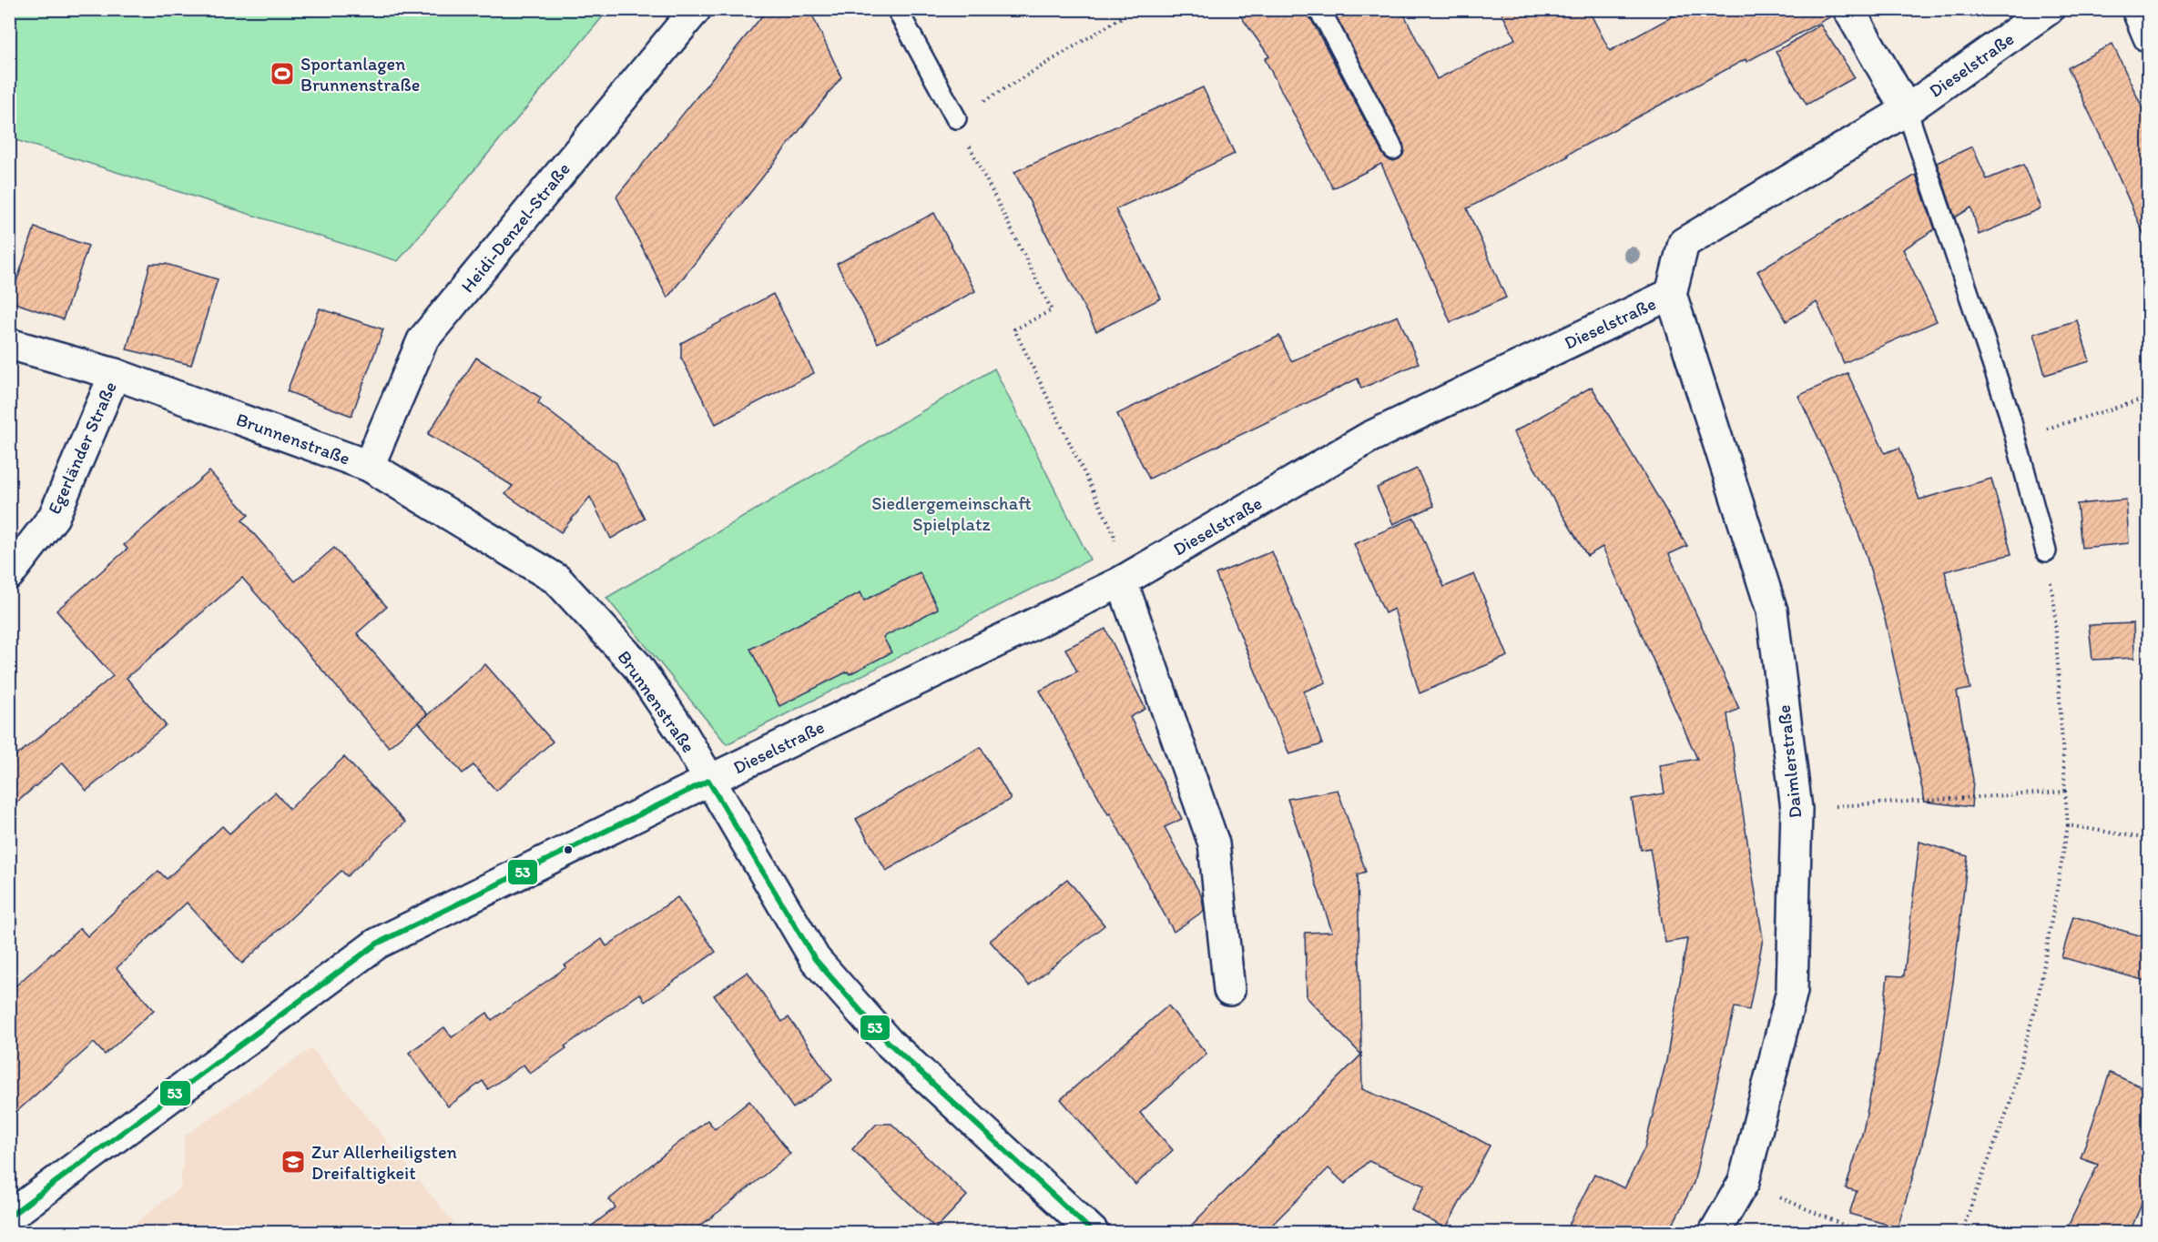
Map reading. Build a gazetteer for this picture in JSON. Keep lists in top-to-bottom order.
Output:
{
  "streets": {
    "street": [
      "Dieselstraße",
      "Heidi-Denzel-Straße",
      "Brunnenstraße",
      "Egerländer Straße",
      "Daimlerstraße"
    ]
  },
  "crossings": [
    ["Dieselstraße", "Brunnenstraße"],
    ["Dieselstraße", "Daimlerstraße"],
    ["Heidi-Denzel-Straße", "Brunnenstraße"],
    ["Brunnenstraße", "Egerländer Straße"]
  ],
  "parks": ["Siedlergemeinschaft Spielplatz"],
  "places": {
    "sports": ["Sportanlagen Brunnenstraße"],
    "school or university": ["Zur Allerheiligsten Dreifaltigkeit"]
  },
  "lines": ["transit line 53"]
}
